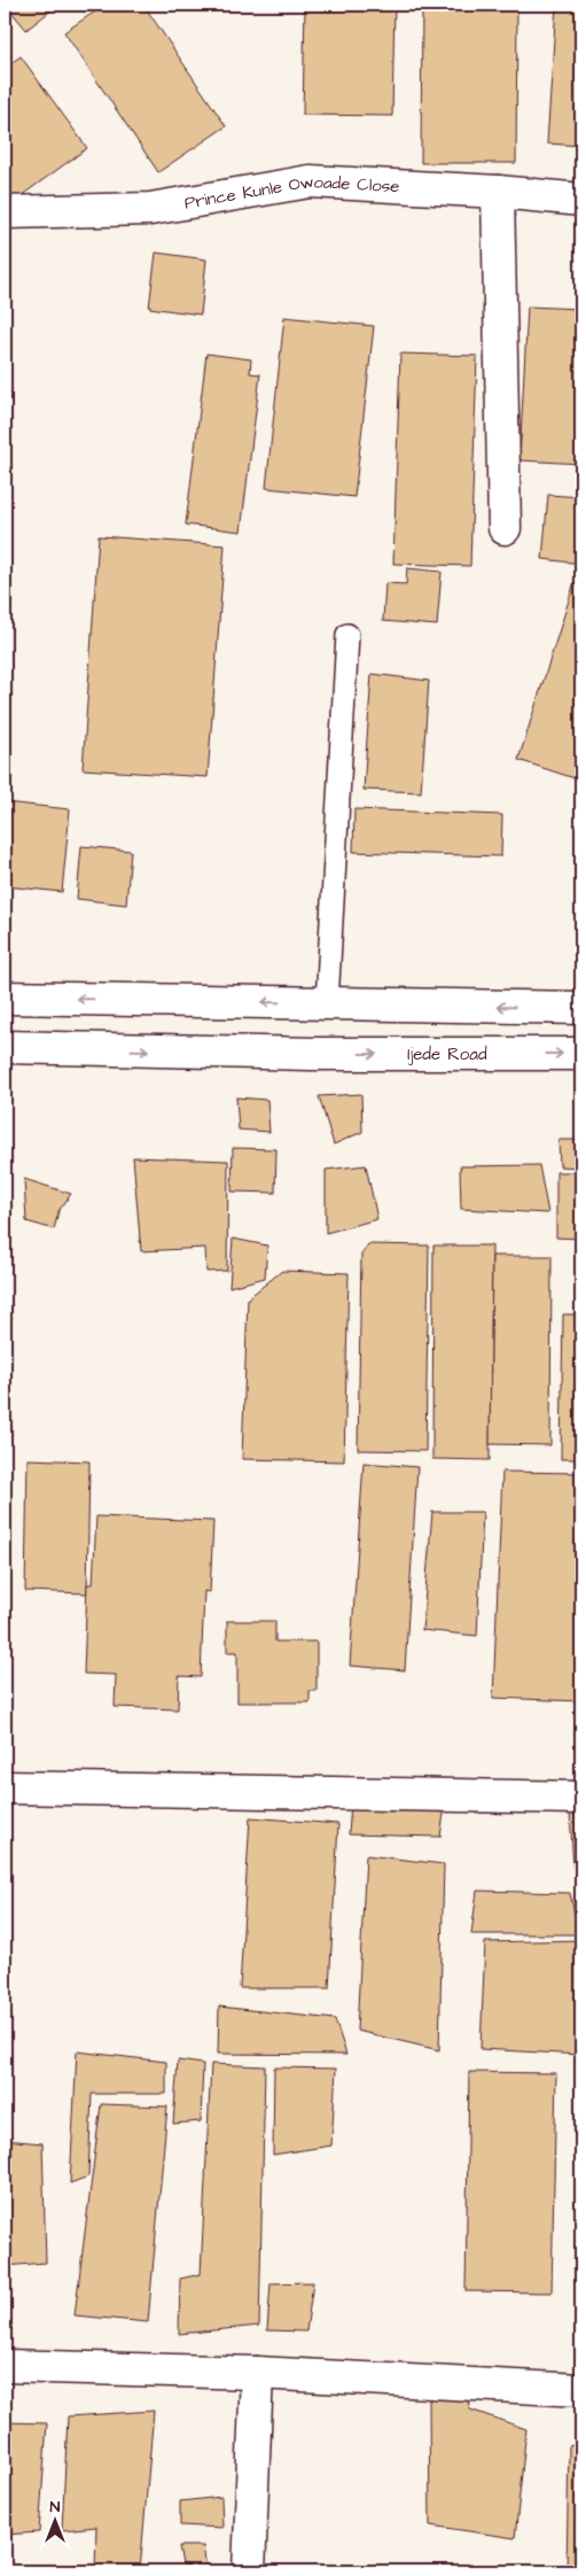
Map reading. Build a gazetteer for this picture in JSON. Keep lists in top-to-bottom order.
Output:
{
  "streets": {
    "street": ["Prince Kunle Owoade Close", "Ijede Road"]
  },
  "north": "top"
}
